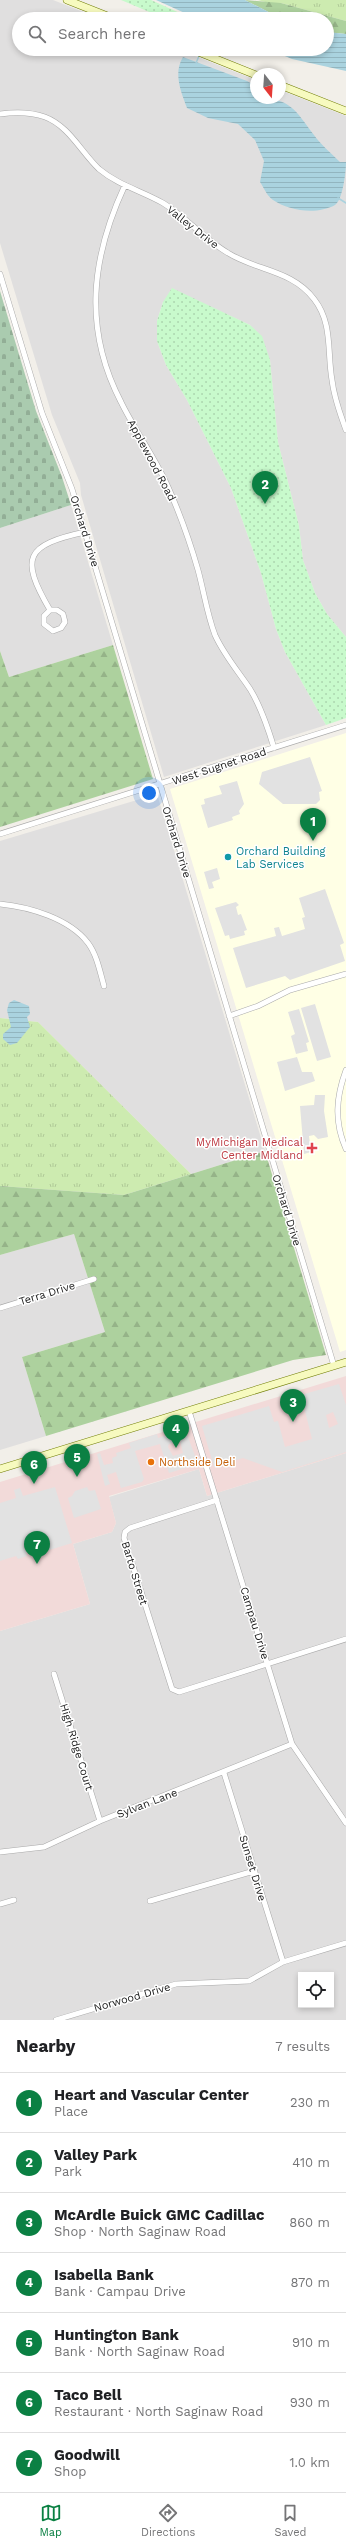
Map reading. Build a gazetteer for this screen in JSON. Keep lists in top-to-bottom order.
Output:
{
  "streets": {
    "street": [
      "Valley Drive",
      "Applewood Road",
      "Orchard Drive",
      "West Sugnet Road",
      "Terra Drive",
      "Barto Street",
      "Campau Drive",
      "High Ridge Court",
      "Sylvan Lane",
      "Sunset Drive",
      "Norwood Drive"
    ]
  },
  "crossings": [
    ["Valley Drive", "Applewood Road"],
    ["Applewood Road", "West Sugnet Road"],
    ["Orchard Drive", "West Sugnet Road"],
    ["Barto Street", "Campau Drive"],
    ["Campau Drive", "Sylvan Lane"],
    ["High Ridge Court", "Sylvan Lane"],
    ["Sylvan Lane", "Sunset Drive"],
    ["Sunset Drive", "Norwood Drive"]
  ],
  "places": {
    "other": ["Orchard Building Lab Services", "Northside Deli"],
    "health": ["MyMichigan Medical Center Midland"]
  },
  "north": "bottom",
  "page": {
    "search": "Search here",
    "pins": [
      "2",
      "1",
      "3",
      "4",
      "5",
      "6",
      "7"
    ],
    "heading": ["Nearby", "7 results"],
    "list": [
      {
        "mark": "1",
        "name": "Heart and Vascular Center",
        "note": "Place",
        "value": "230 m"
      },
      {
        "mark": "2",
        "name": "Valley Park",
        "note": "Park",
        "value": "410 m"
      },
      {
        "mark": "3",
        "name": "McArdle Buick GMC Cadillac",
        "note": "Shop · North Saginaw Road",
        "value": "860 m"
      },
      {
        "mark": "4",
        "name": "Isabella Bank",
        "note": "Bank · Campau Drive",
        "value": "870 m"
      },
      {
        "mark": "5",
        "name": "Huntington Bank",
        "note": "Bank · North Saginaw Road",
        "value": "910 m"
      },
      {
        "mark": "6",
        "name": "Taco Bell",
        "note": "Restaurant · North Saginaw Road",
        "value": "930 m"
      },
      {
        "mark": "7",
        "name": "Goodwill",
        "note": "Shop",
        "value": "1.0 km"
      }
    ],
    "nav": ["Map", "Directions", "Saved"]
  }
}
